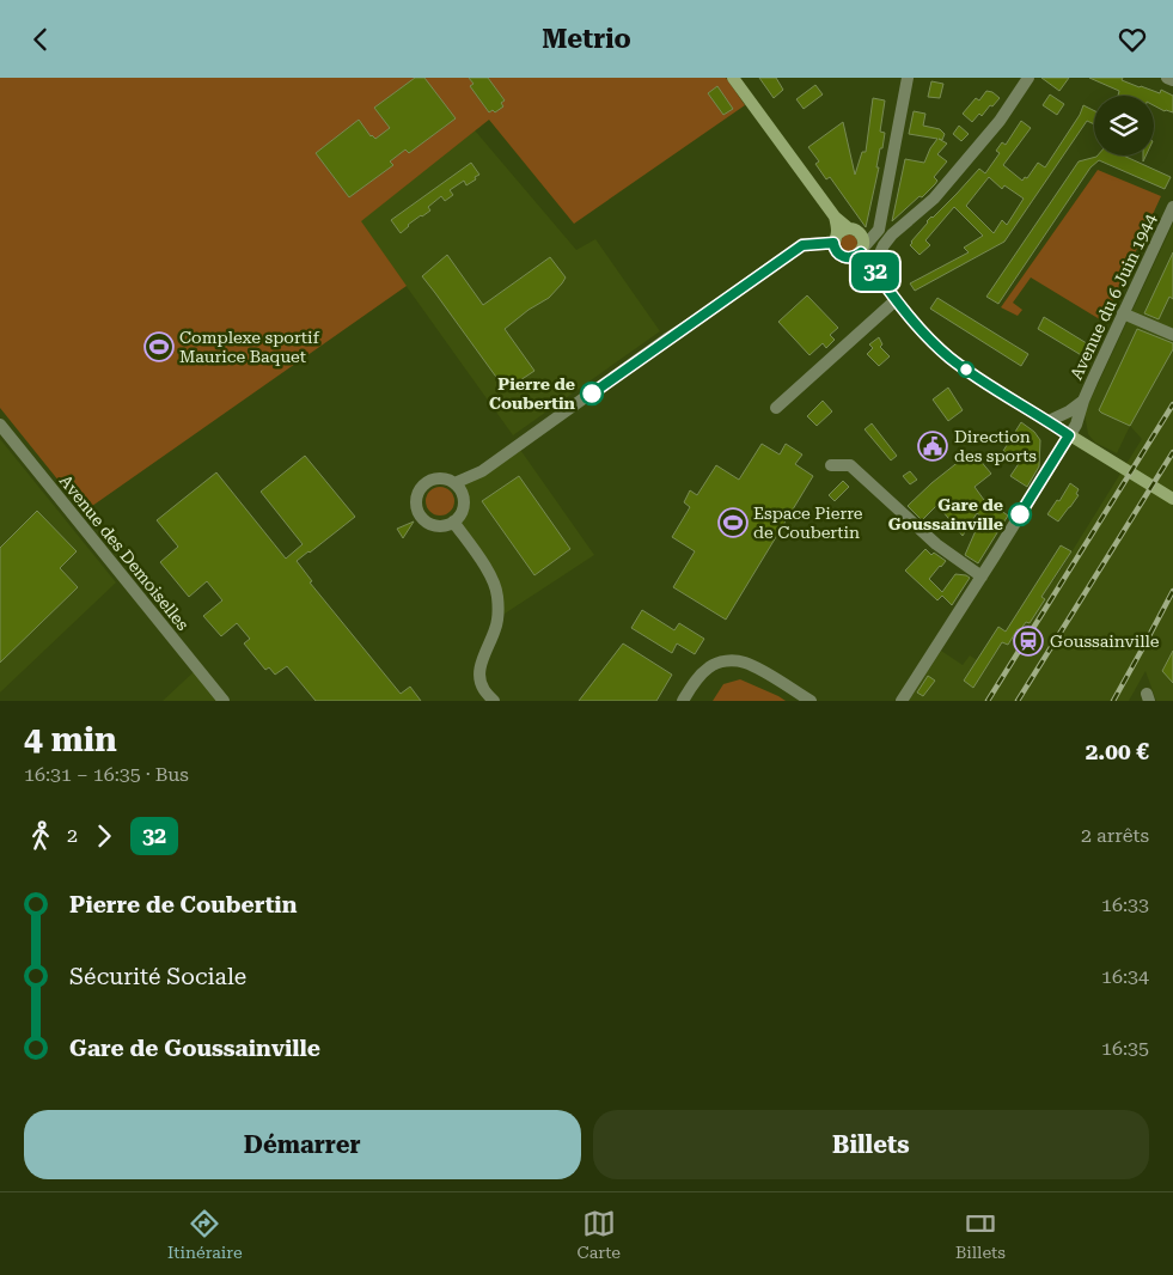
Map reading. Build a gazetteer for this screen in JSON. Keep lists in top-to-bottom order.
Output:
{
  "streets": {
    "street": ["Avenue du 6 Juin 1944", "Avenue des Demoiselles"]
  },
  "places": {
    "sports": ["Complexe sportif Maurice Baquet", "Espace Pierre de Coubertin"],
    "other": ["Pierre de Coubertin", "Gare de Goussainville"],
    "public building": ["Direction des sports"],
    "station": ["Goussainville"]
  },
  "lines": ["bus line 32"],
  "page": {
    "header": "Metrio",
    "on_map": "32",
    "heading": ["4 min", "16:31 – 16:35 · Bus", "2.00 €"],
    "legs": ["2", "32", "2 arrêts"],
    "list": [
      {
        "name": "Pierre de Coubertin",
        "value": "16:33"
      },
      {
        "name": "Sécurité Sociale",
        "value": "16:34"
      },
      {
        "name": "Gare de Goussainville",
        "value": "16:35"
      }
    ],
    "buttons": ["Démarrer", "Billets"],
    "tabs": ["Itinéraire", "Carte", "Billets"]
  }
}
